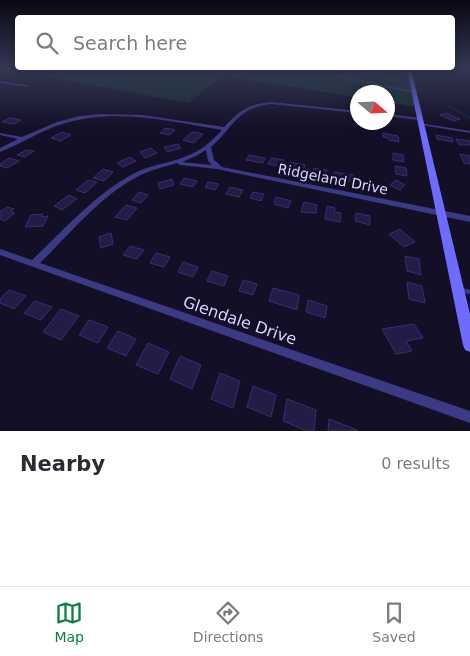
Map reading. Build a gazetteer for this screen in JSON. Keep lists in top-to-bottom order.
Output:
{
  "streets": {
    "street": ["Ridgeland Drive", "Glendale Drive"]
  },
  "crossings": [
    ["Ridgeland Drive", "Glendale Drive"]
  ],
  "north": "right",
  "page": {
    "search": "Search here",
    "heading": ["Nearby", "0 results"],
    "nav": ["Map", "Directions", "Saved"]
  }
}
